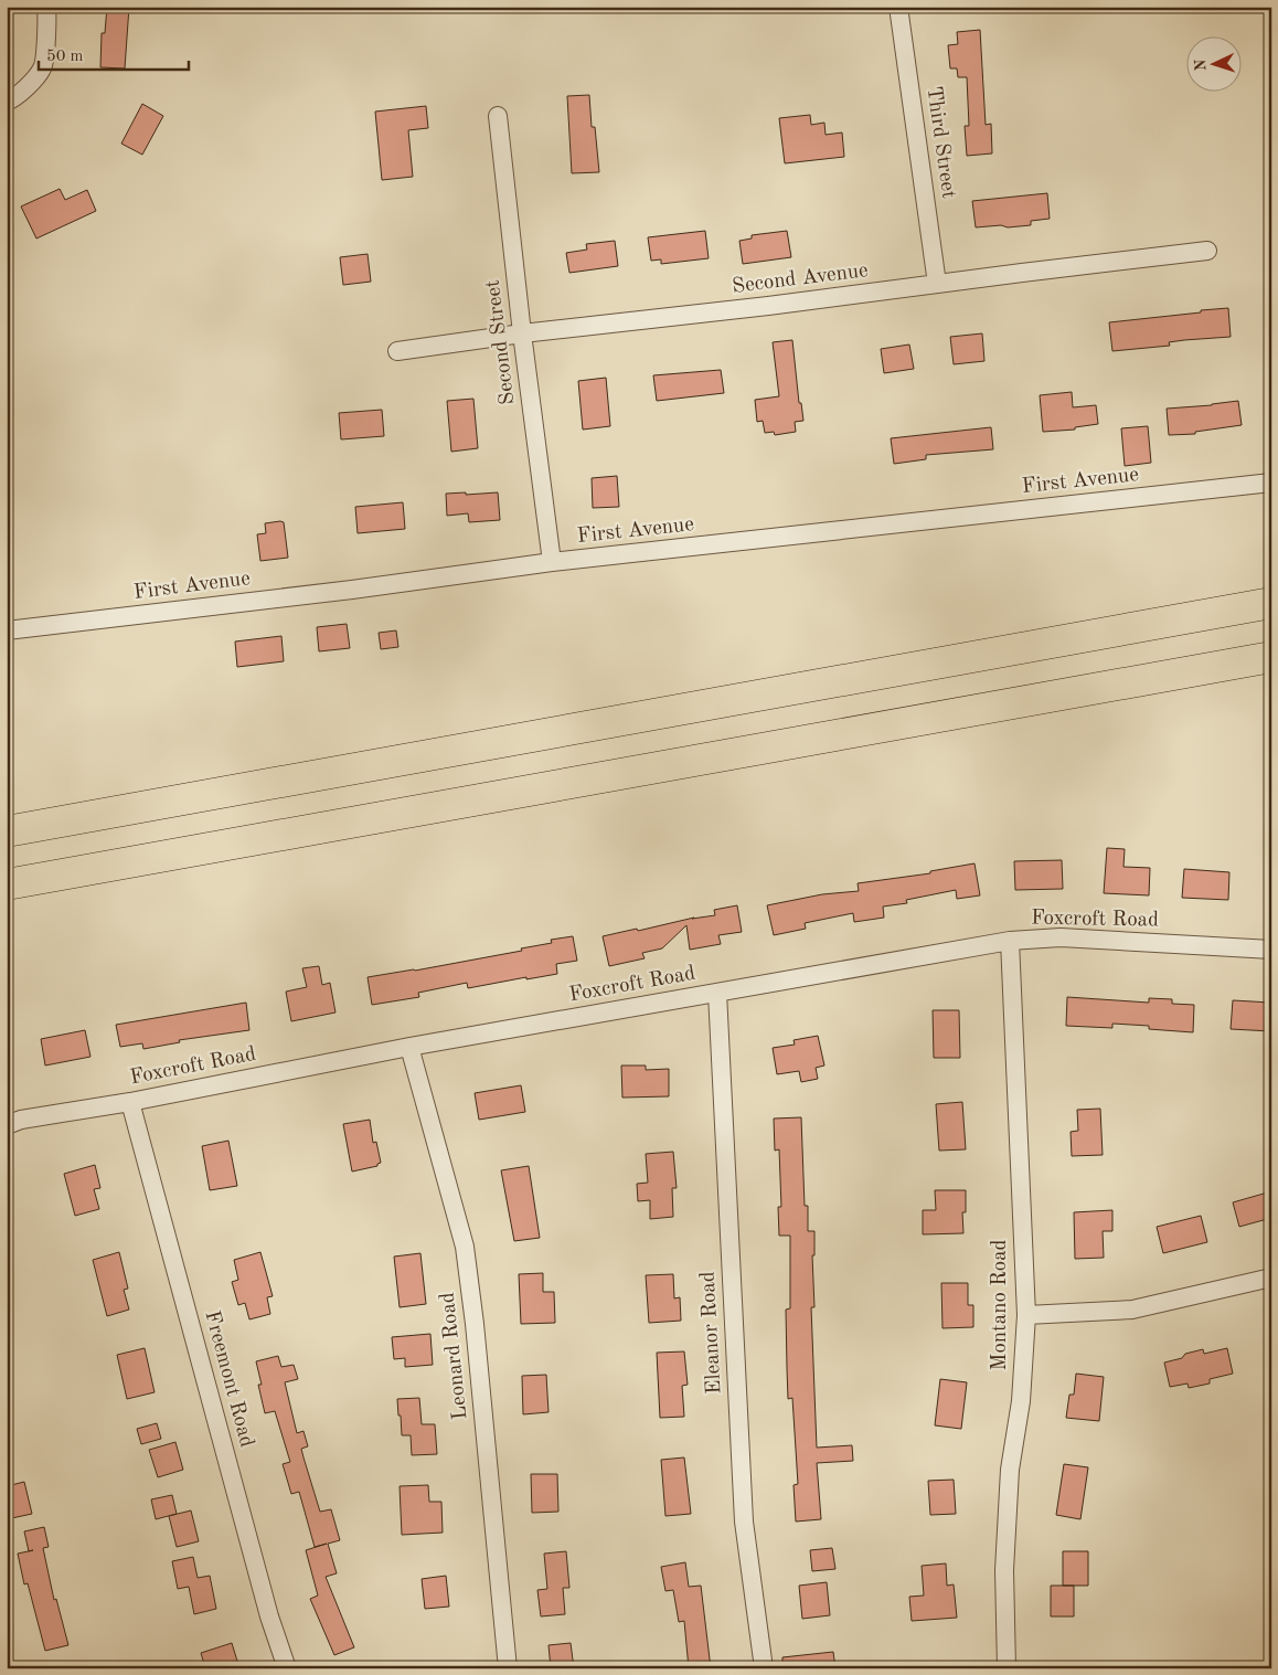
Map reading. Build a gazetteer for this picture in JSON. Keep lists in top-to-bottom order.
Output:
{
  "streets": {
    "street": [
      "Third Street",
      "Second Avenue",
      "Second Street",
      "First Avenue",
      "Foxcroft Road",
      "Montano Road",
      "Eleanor Road",
      "Leonard Road",
      "Freemont Road"
    ]
  },
  "crossings": [
    ["Third Street", "Second Avenue"],
    ["Second Avenue", "Second Street"],
    ["Second Street", "First Avenue"],
    ["Foxcroft Road", "Montano Road"],
    ["Foxcroft Road", "Eleanor Road"],
    ["Foxcroft Road", "Leonard Road"],
    ["Foxcroft Road", "Freemont Road"]
  ],
  "scale_bar": "50 m",
  "north": "left"
}
